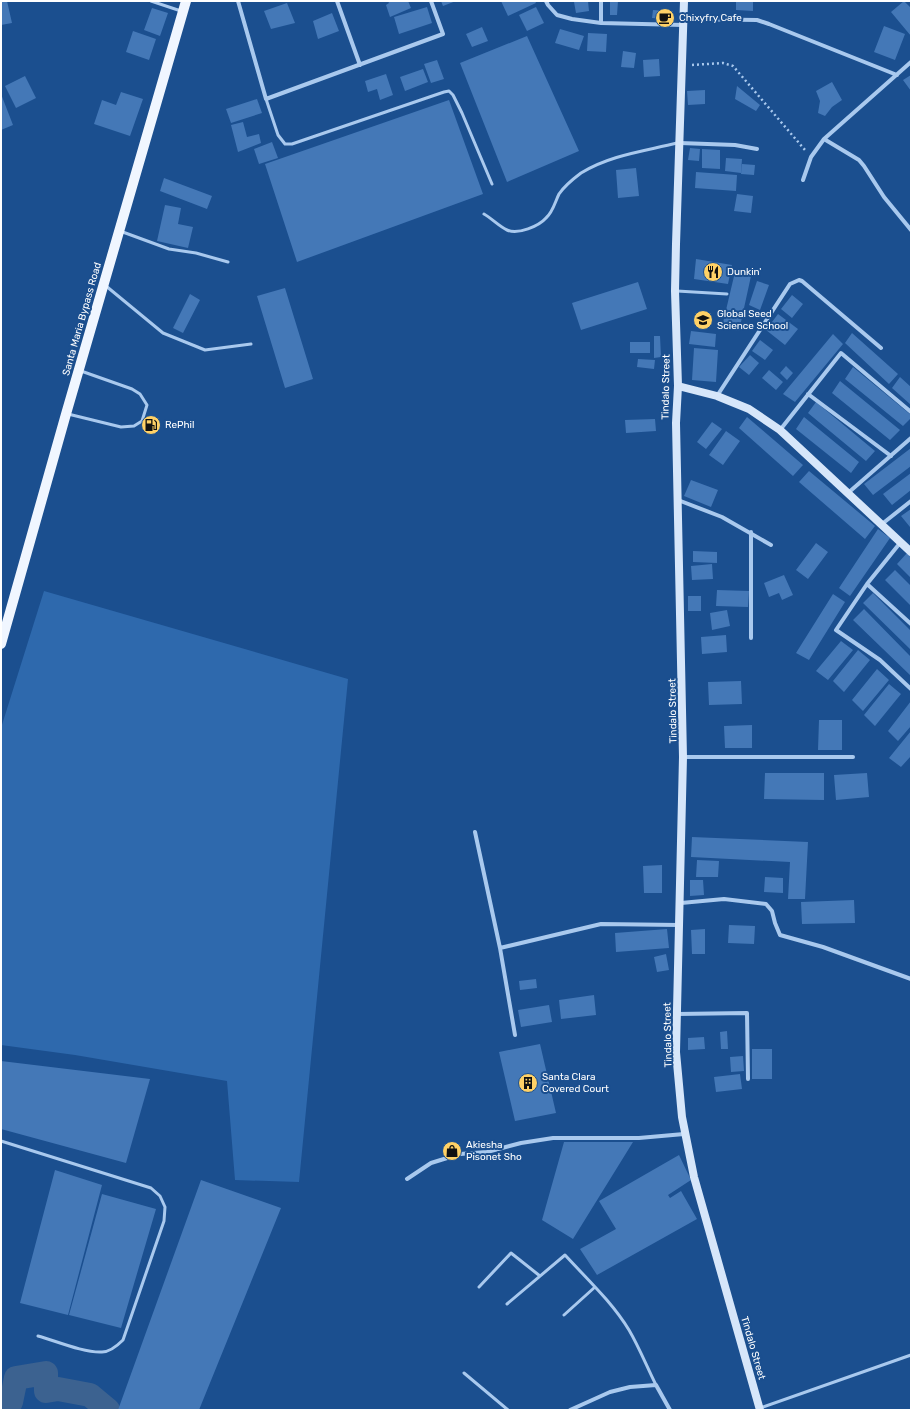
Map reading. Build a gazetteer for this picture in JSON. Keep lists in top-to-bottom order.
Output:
{
  "streets": {
    "main road": ["Santa Maria Bypass Road", "Tindalo Street"]
  },
  "places": {
    "cafe": ["Chixyfry Cafe"],
    "restaurant": ["Dunkin'"],
    "school or university": ["Global Seed Science School"],
    "fuel station": ["RePhil"],
    "building": ["Santa Clara Covered Court"],
    "shop": ["Akiesha Pisonet Sho"]
  }
}
